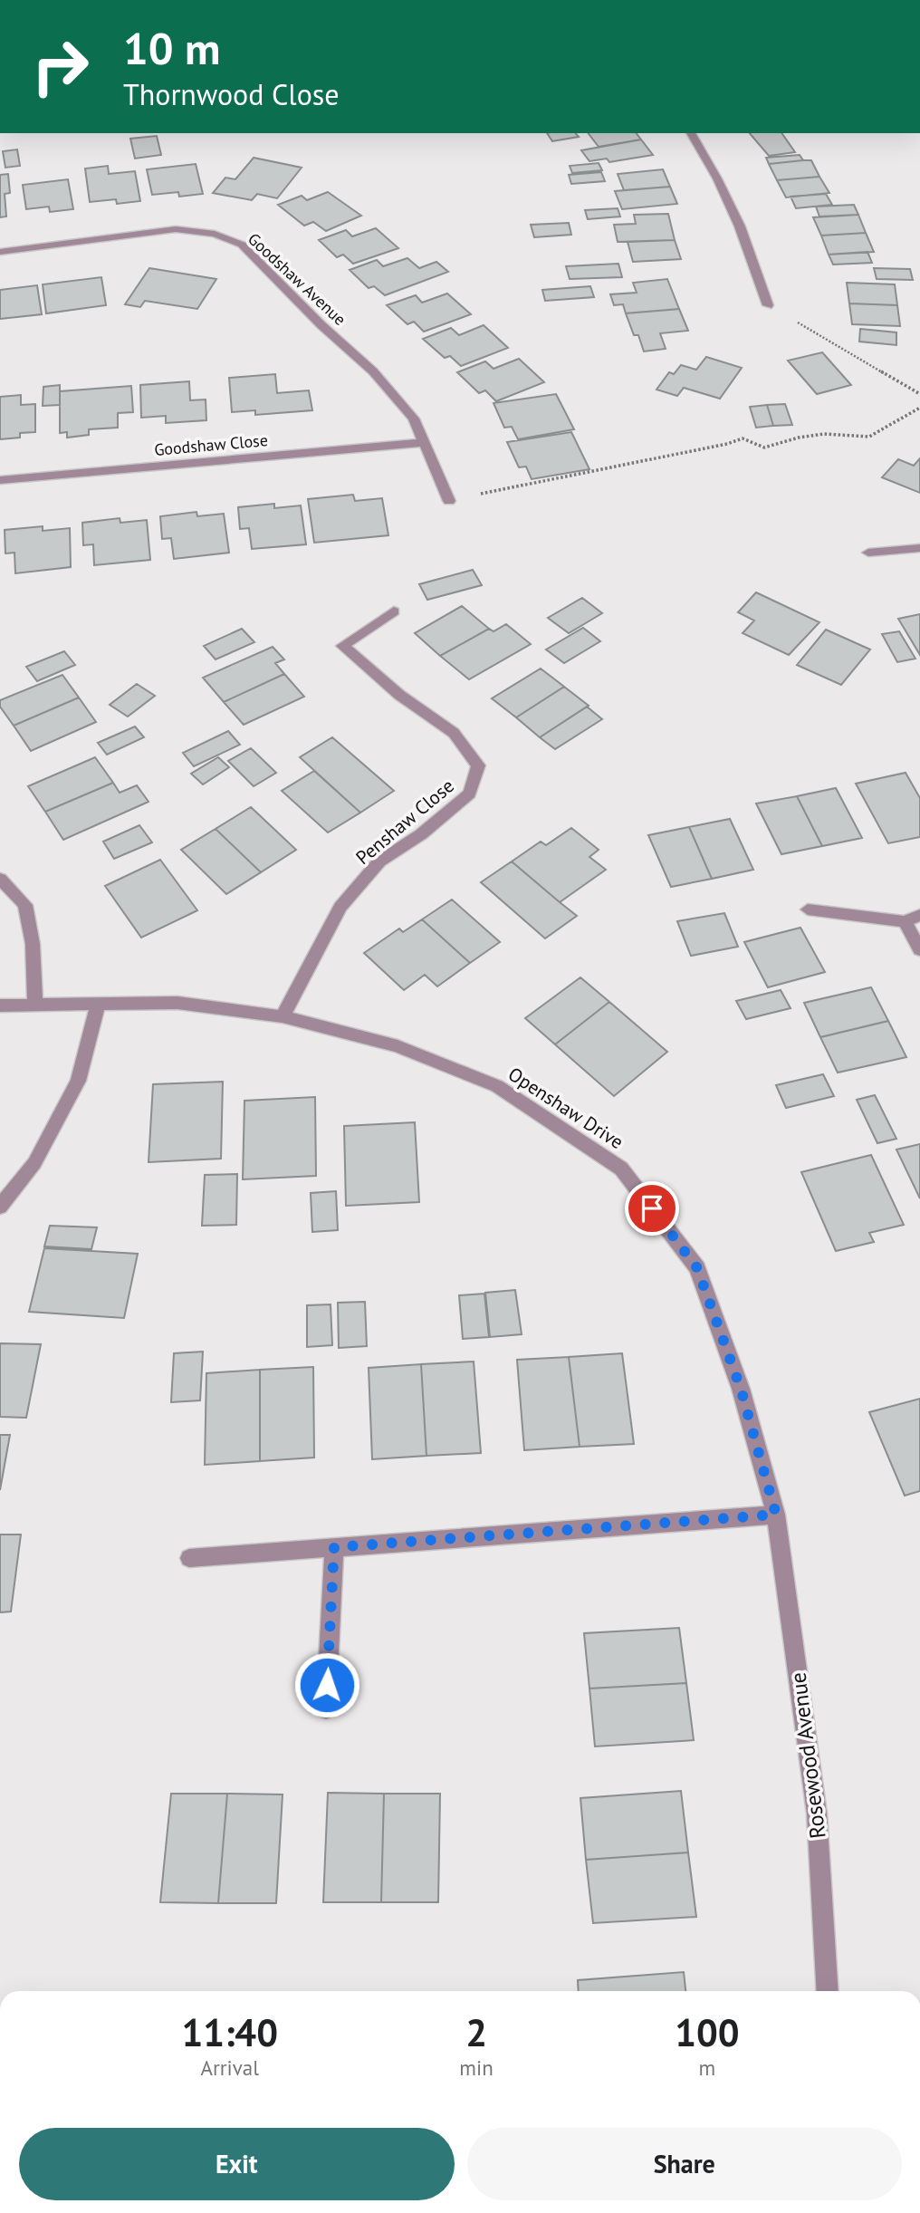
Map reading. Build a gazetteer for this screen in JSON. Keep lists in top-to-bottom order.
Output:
{
  "streets": {
    "street": [
      "Goodshaw Avenue",
      "Goodshaw Close",
      "Penshaw Close",
      "Openshaw Drive",
      "Rosewood Avenue"
    ]
  },
  "crossings": [
    ["Goodshaw Avenue", "Goodshaw Close"],
    ["Penshaw Close", "Openshaw Drive"],
    ["Openshaw Drive", "Rosewood Avenue"]
  ],
  "page": {
    "turn": ["10 m", "Thornwood Close"],
    "eta": [
      "11:40",
      "Arrival",
      "2",
      "min",
      "100",
      "m"
    ],
    "buttons": ["Exit", "Share"]
  }
}
